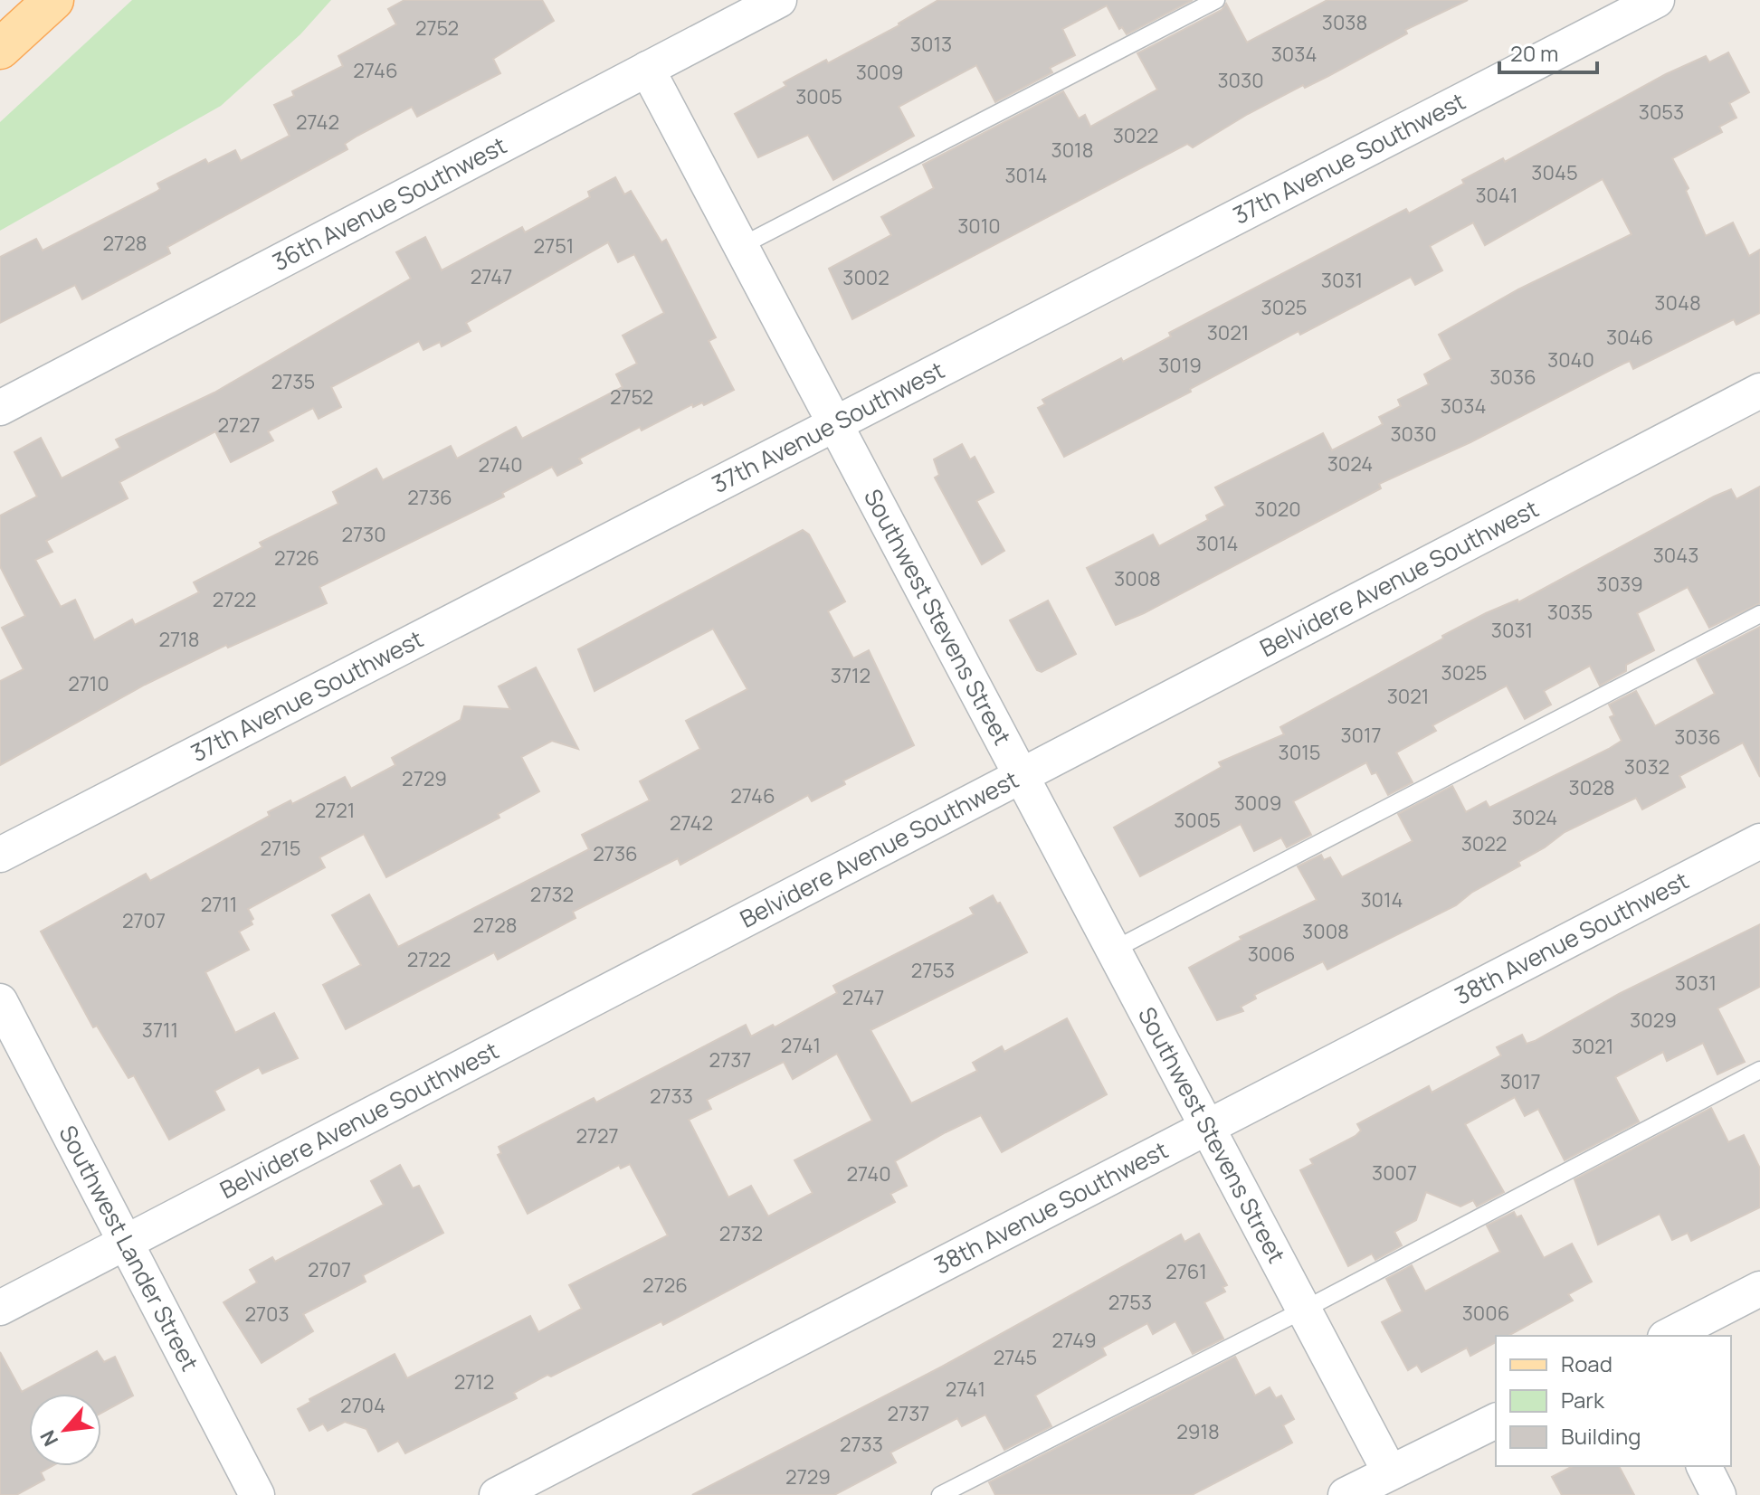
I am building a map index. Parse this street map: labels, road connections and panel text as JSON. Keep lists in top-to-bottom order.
{
  "streets": {
    "street": [
      "37th Avenue Southwest",
      "36th Avenue Southwest",
      "Belvidere Avenue Southwest",
      "Southwest Stevens Street",
      "38th Avenue Southwest",
      "Southwest Lander Street"
    ]
  },
  "crossings": [
    ["37th Avenue Southwest", "Southwest Stevens Street"],
    ["36th Avenue Southwest", "Southwest Stevens Street"],
    ["Belvidere Avenue Southwest", "Southwest Stevens Street"],
    ["Belvidere Avenue Southwest", "Southwest Lander Street"],
    ["Southwest Stevens Street", "38th Avenue Southwest"]
  ],
  "house_numbers": [
    "3038",
    "2752",
    "3013",
    "3034",
    "2746",
    "3009",
    "3030",
    "3005",
    "3053",
    "2742",
    "3022",
    "3018",
    "3045",
    "3014",
    "3041",
    "3010",
    "2728",
    "2751",
    "2747",
    "3002",
    "3031",
    "3048",
    "3025",
    "3021",
    "3046",
    "3040",
    "3019",
    "3036",
    "2735",
    "2752",
    "3034",
    "2727",
    "3030",
    "3024",
    "2740",
    "2736",
    "3020",
    "2730",
    "3014",
    "3043",
    "2726",
    "3008",
    "3039",
    "2722",
    "3035",
    "3031",
    "2718",
    "3025",
    "3712",
    "2710",
    "3021",
    "3017",
    "3036",
    "3015",
    "3032",
    "2729",
    "3028",
    "2746",
    "3009",
    "2721",
    "3024",
    "3005",
    "2742",
    "3022",
    "2715",
    "2736",
    "2732",
    "3014",
    "2711",
    "2707",
    "2728",
    "3008",
    "3006",
    "2722",
    "2753",
    "3031",
    "2747",
    "3029",
    "3711",
    "2741",
    "3021",
    "2737",
    "3017",
    "2733",
    "2727",
    "3007",
    "2740",
    "2732",
    "2707",
    "2761",
    "2726",
    "2753",
    "3006",
    "2703",
    "2749",
    "2745",
    "2712",
    "2741",
    "2704",
    "2737",
    "2918",
    "2733",
    "2729"
  ],
  "legend": ["Road", "Park", "Building"],
  "scale_bar": "20 m",
  "north": "bottom left"
}
